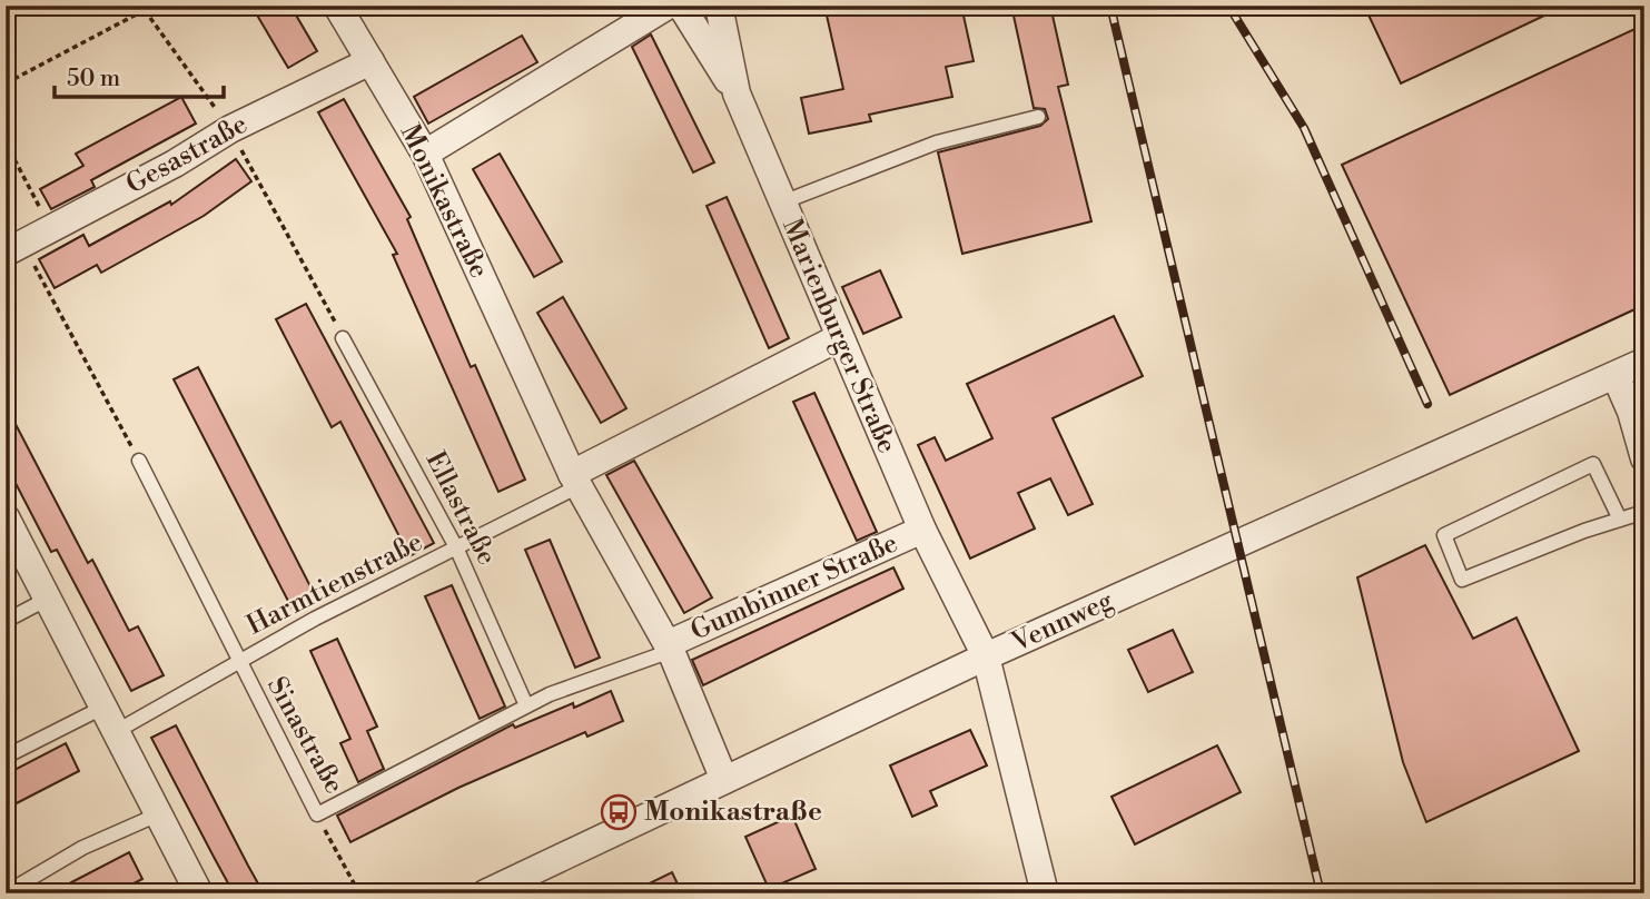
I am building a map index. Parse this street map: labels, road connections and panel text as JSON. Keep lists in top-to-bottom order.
{
  "streets": {
    "street": [
      "Gesastraße",
      "Monikastraße",
      "Marienburger Straße",
      "Gumbinner Straße",
      "Vennweg"
    ],
    "lane": ["Ellastraße", "Harmtienstraße", "Sinastraße"]
  },
  "crossings": [
    ["Gesastraße", "Monikastraße"],
    ["Monikastraße", "Harmtienstraße"],
    ["Monikastraße", "Gumbinner Straße"],
    ["Monikastraße", "Vennweg"],
    ["Monikastraße", "Sinastraße"],
    ["Marienburger Straße", "Gumbinner Straße"],
    ["Marienburger Straße", "Vennweg"],
    ["Ellastraße", "Harmtienstraße"],
    ["Ellastraße", "Sinastraße"],
    ["Harmtienstraße", "Sinastraße"],
    ["Gumbinner Straße", "Sinastraße"]
  ],
  "places": {
    "bus stop": ["Monikastraße"]
  },
  "scale_bar": "50 m"
}
